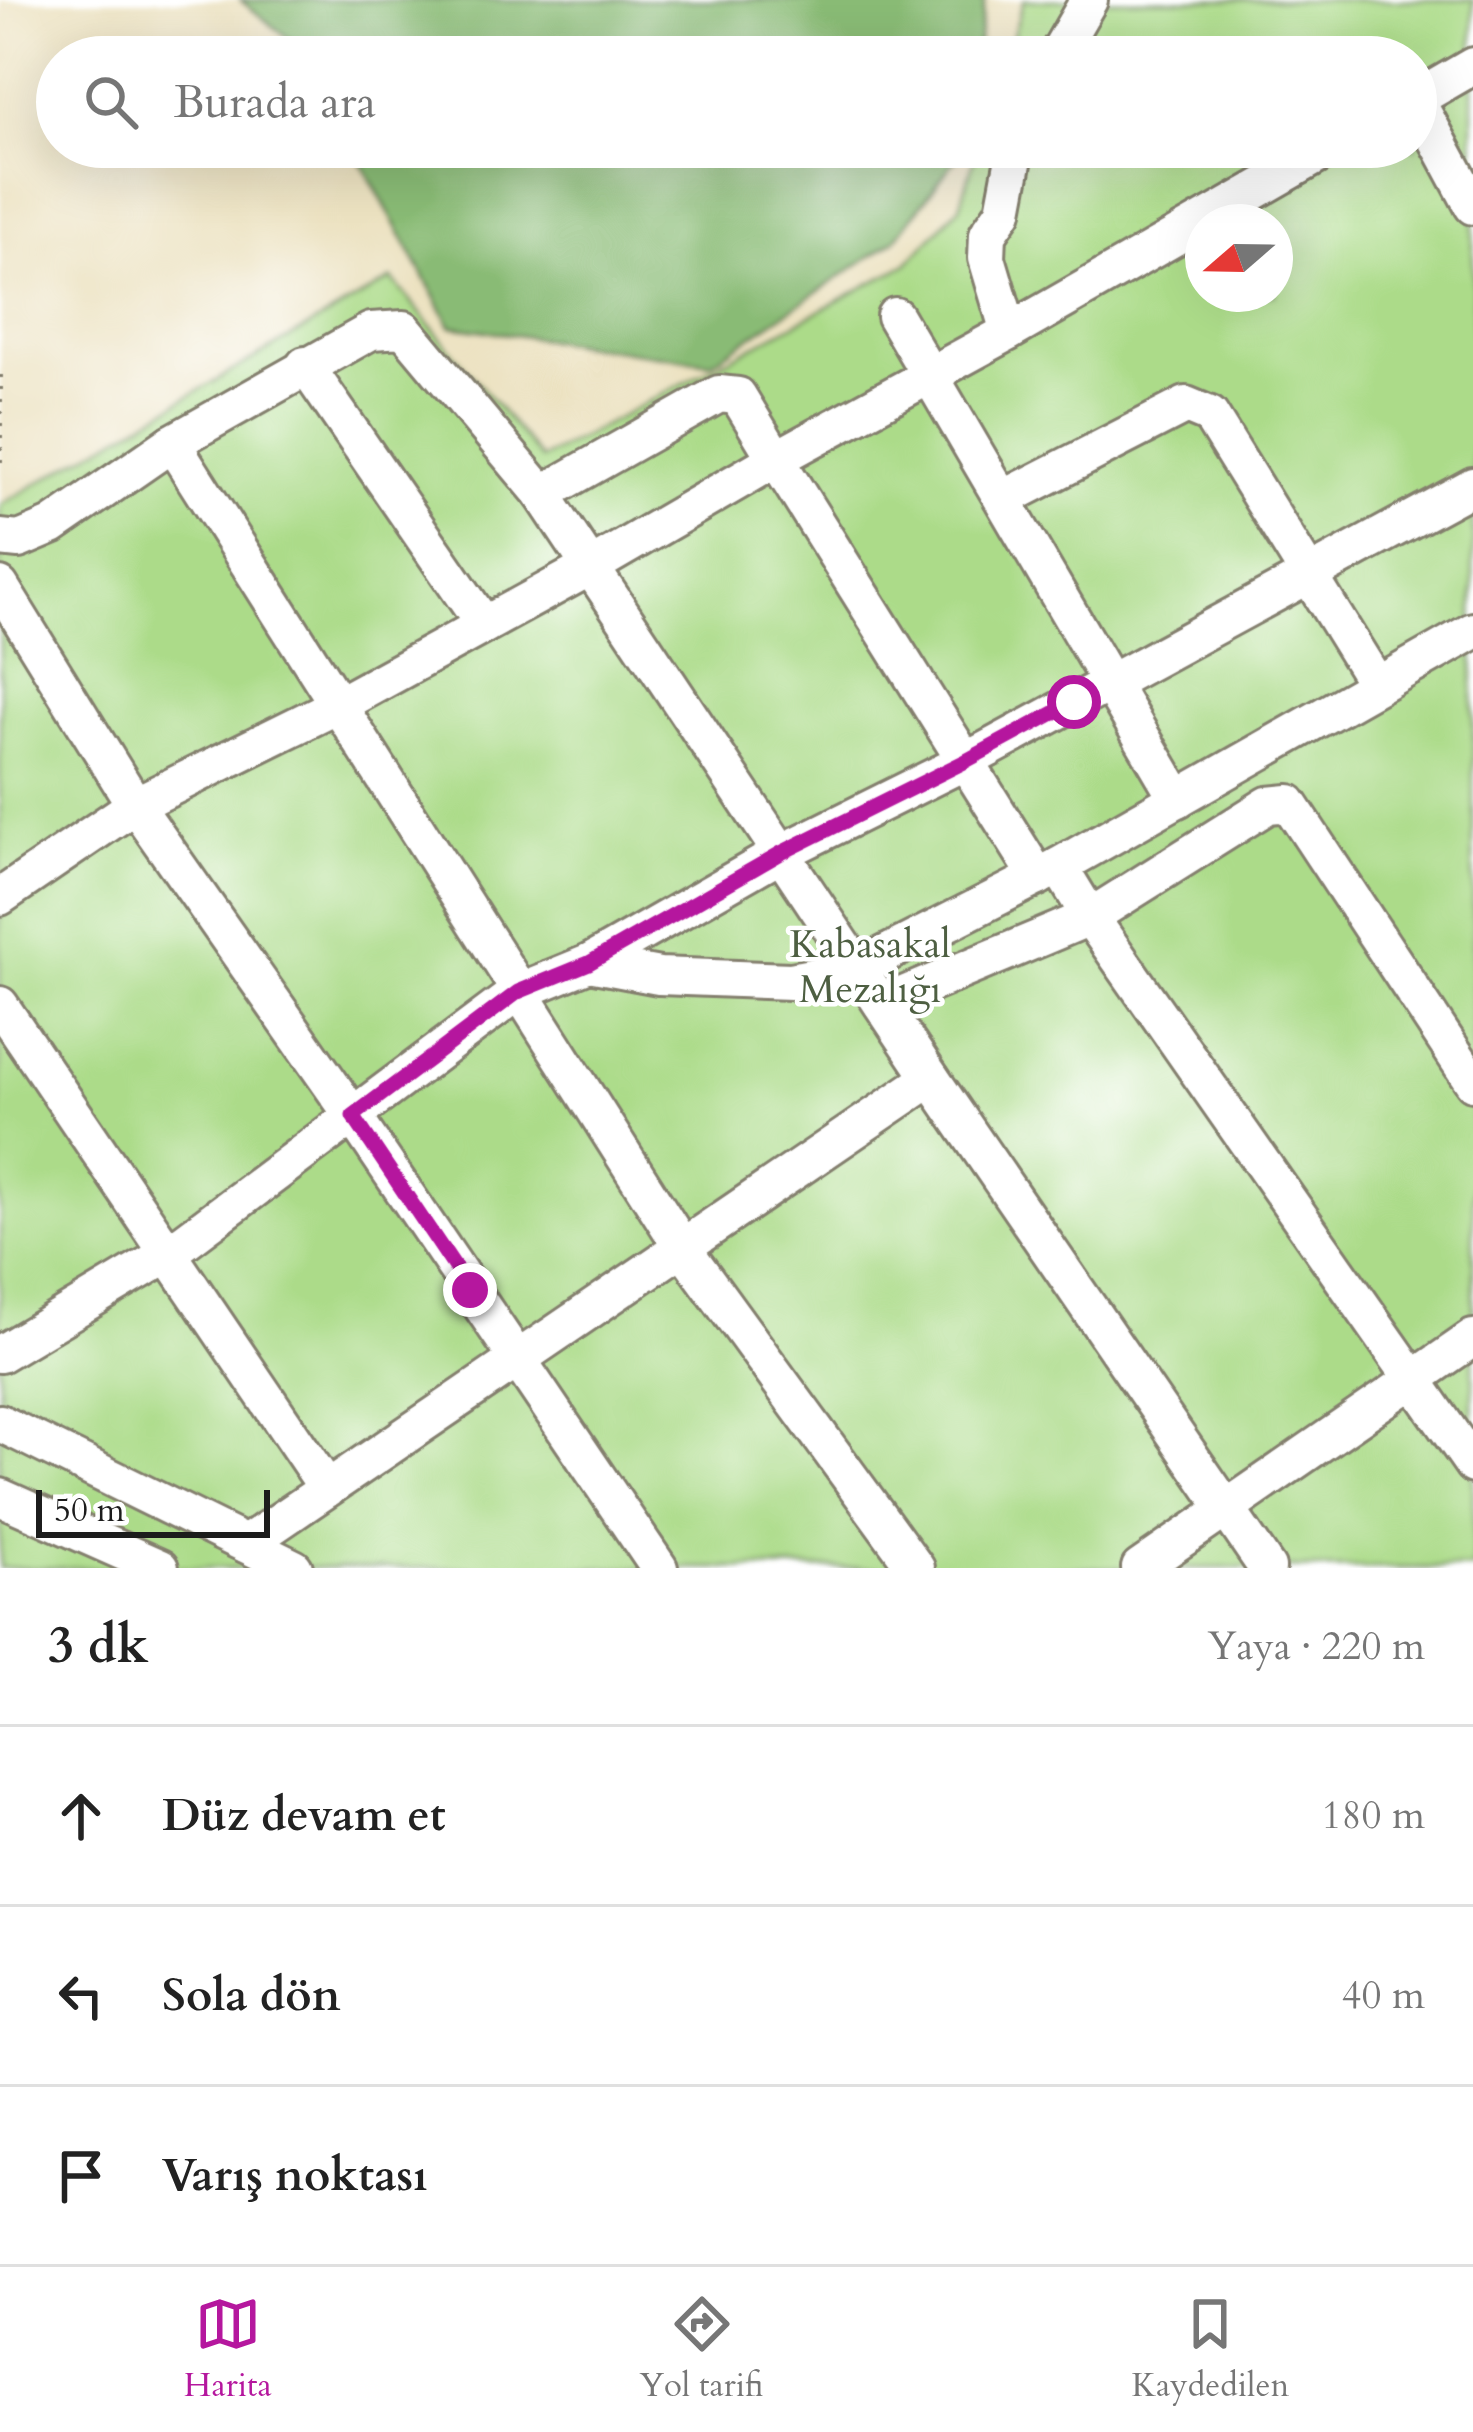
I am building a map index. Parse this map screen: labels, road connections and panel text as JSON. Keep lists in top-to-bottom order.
{
  "parks": ["Kabasakal Mezalığı"],
  "scale_bar": "50 m",
  "north": "left",
  "page": {
    "search": "Burada ara",
    "scale": "50 m",
    "heading": ["3 dk", "Yaya · 220 m"],
    "list": [
      ["Düz devam et", "180 m"],
      ["Sola dön", "40 m"],
      "Varış noktası"
    ],
    "nav": ["Harita", "Yol tarifi", "Kaydedilen"]
  }
}
